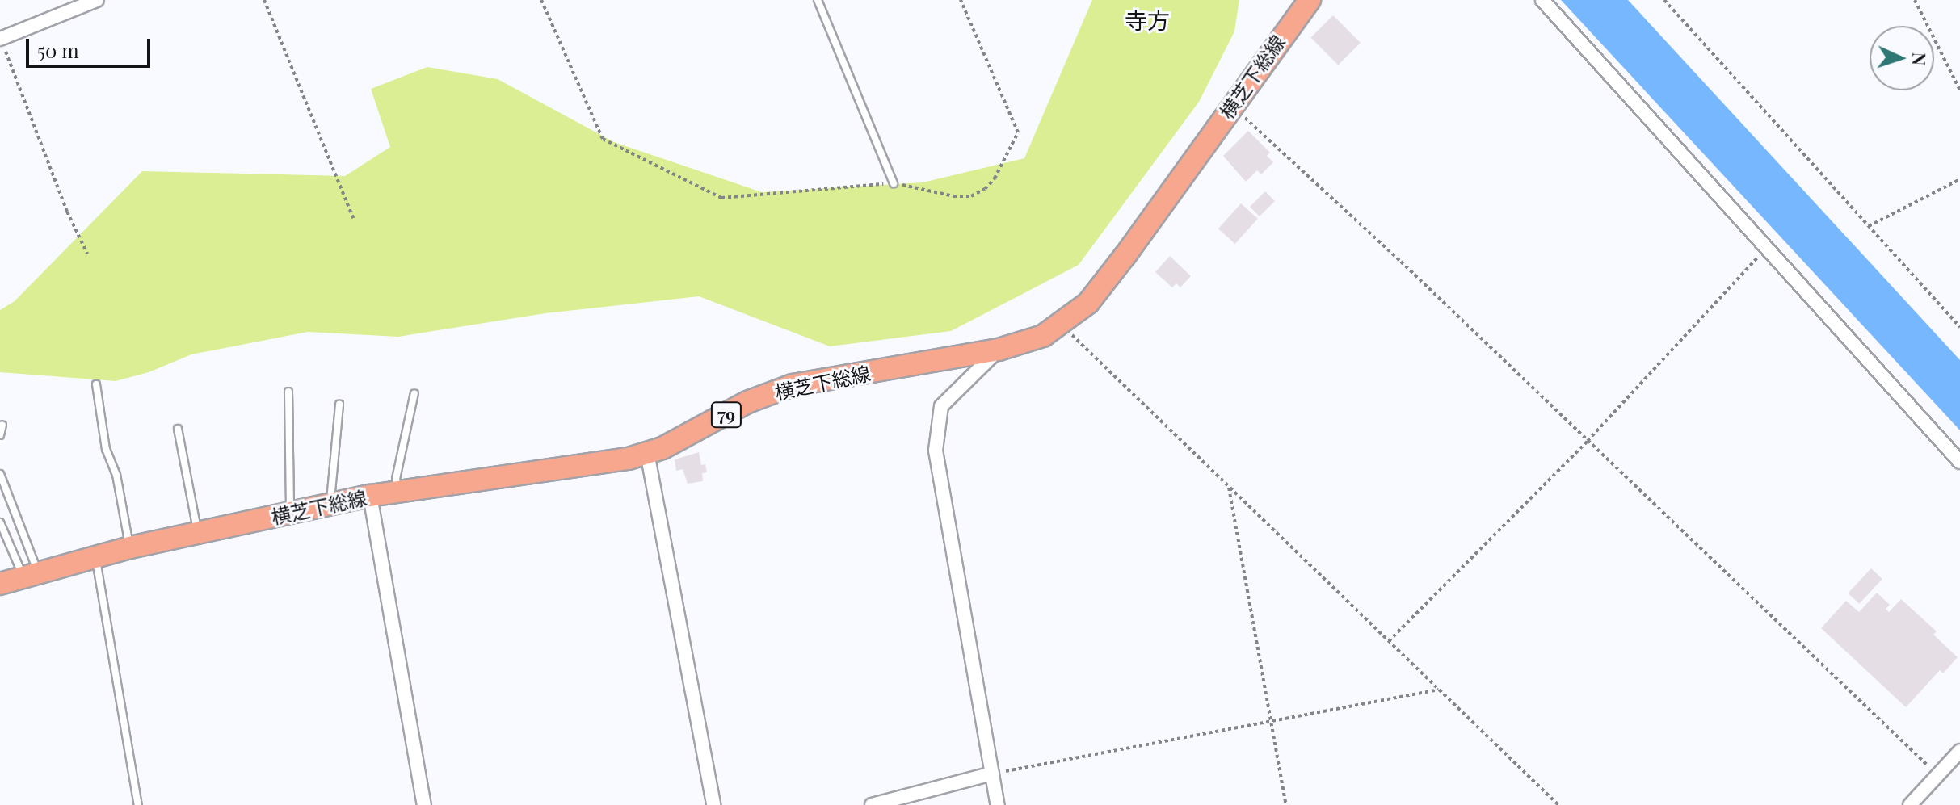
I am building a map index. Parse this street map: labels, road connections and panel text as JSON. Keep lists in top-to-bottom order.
{
  "streets": {
    "main road": ["横芝下総線", "79"]
  },
  "districts": ["寺方"],
  "scale_bar": "50 m",
  "north": "right"
}
